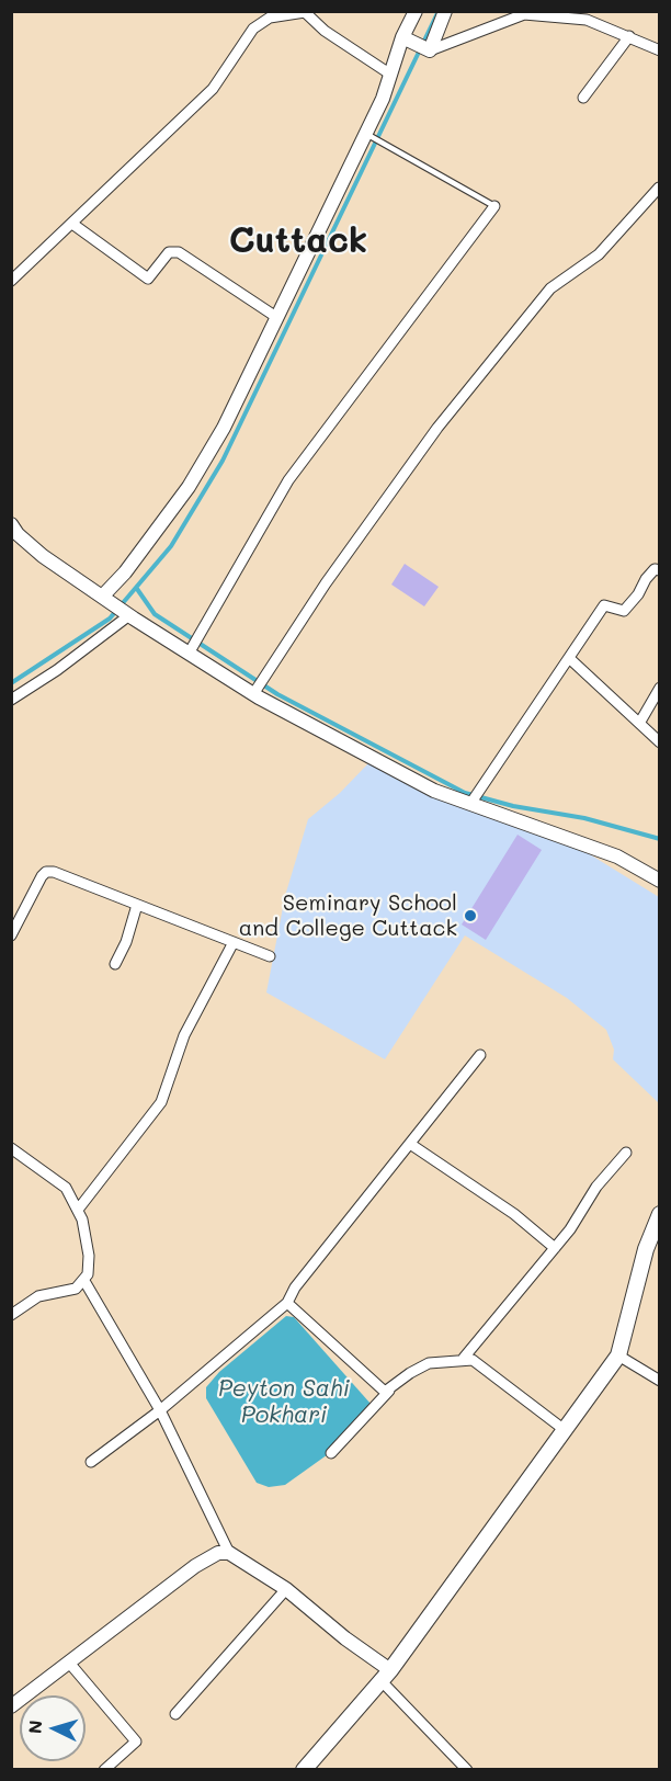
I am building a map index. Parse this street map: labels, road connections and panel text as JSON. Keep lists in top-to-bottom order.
{
  "districts": ["Cuttack"],
  "water": ["Peyton Sahi Pokhari"],
  "places": ["Seminary School and College Cuttack"],
  "north": "left"
}
